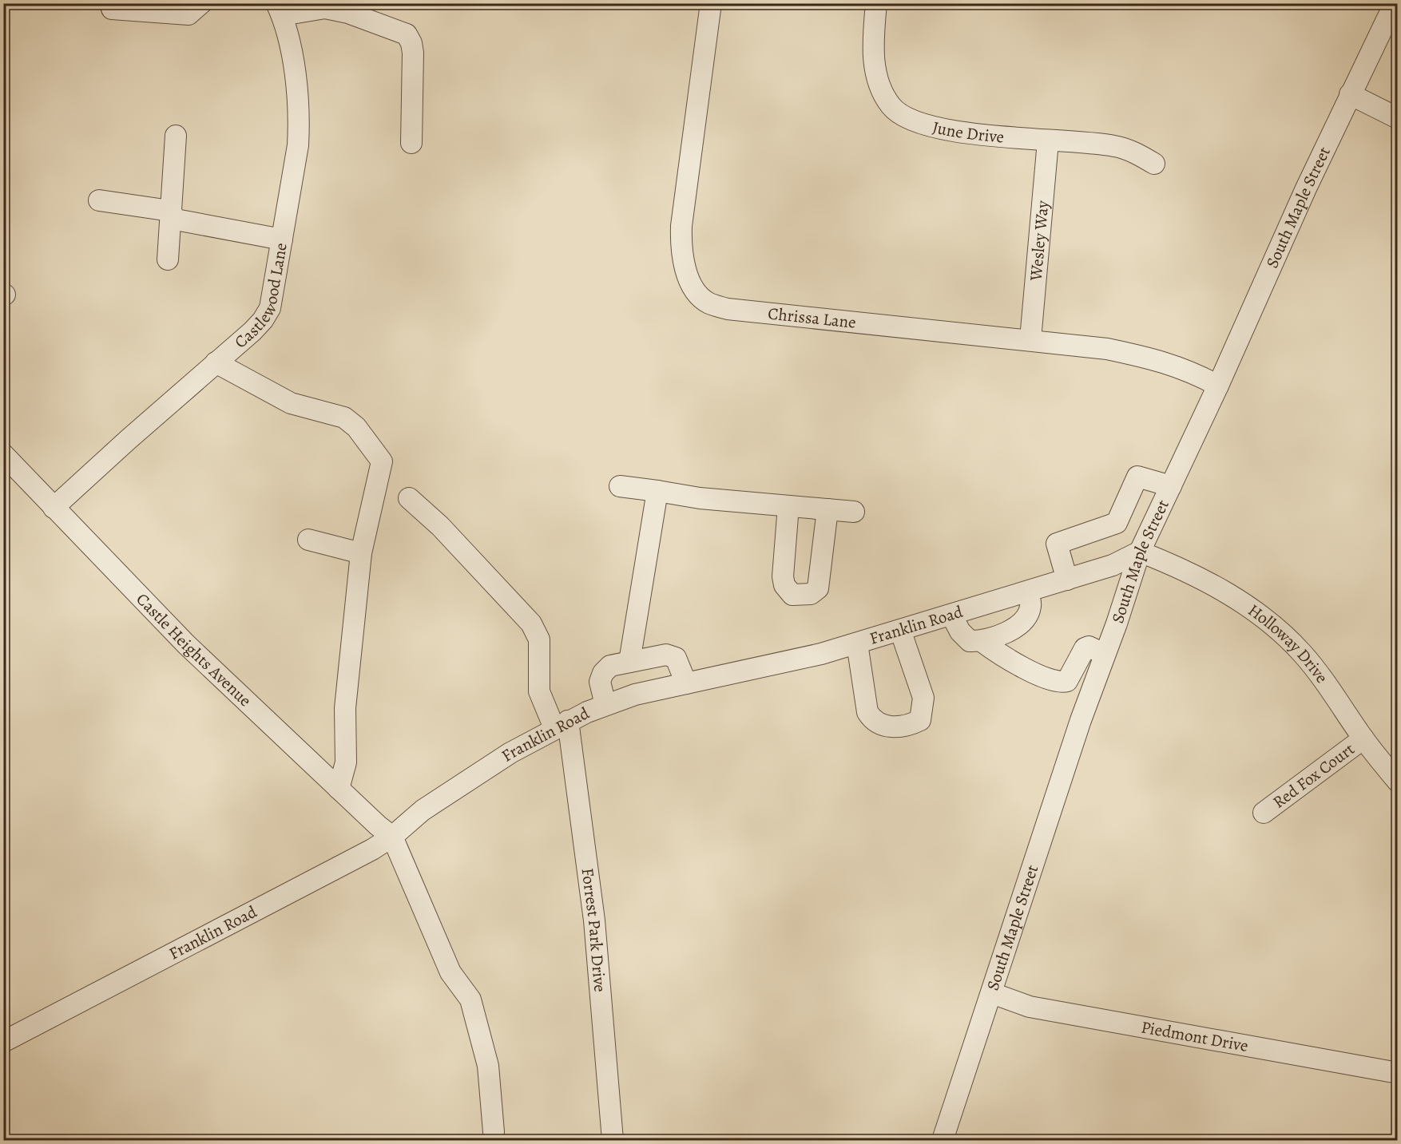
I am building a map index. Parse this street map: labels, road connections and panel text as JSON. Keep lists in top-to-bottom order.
{
  "streets": {
    "street": [
      "June Drive",
      "South Maple Street",
      "Wesley Way",
      "Castlewood Lane",
      "Chrissa Lane",
      "Franklin Road",
      "Holloway Drive",
      "Castle Heights Avenue",
      "Red Fox Court",
      "Forrest Park Drive",
      "Piedmont Drive"
    ]
  },
  "crossings": [
    ["June Drive", "Wesley Way"],
    ["South Maple Street", "Chrissa Lane"],
    ["South Maple Street", "Franklin Road"],
    ["South Maple Street", "Holloway Drive"],
    ["South Maple Street", "Piedmont Drive"],
    ["Wesley Way", "Chrissa Lane"],
    ["Castlewood Lane", "Castle Heights Avenue"],
    ["Franklin Road", "Holloway Drive"],
    ["Franklin Road", "Castle Heights Avenue"],
    ["Franklin Road", "Forrest Park Drive"],
    ["Holloway Drive", "Red Fox Court"]
  ]
}
